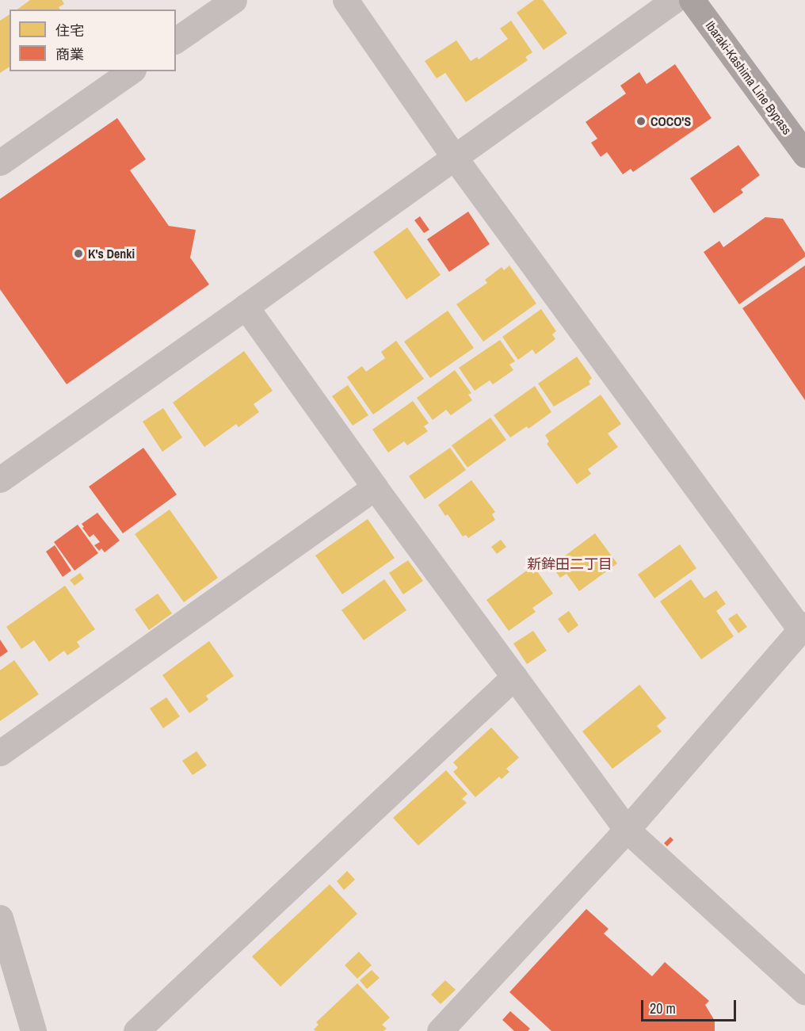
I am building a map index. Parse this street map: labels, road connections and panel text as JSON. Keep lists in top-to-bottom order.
{
  "streets": {
    "main road": ["Ibaraki-Kashima Line Bypass"]
  },
  "districts": ["新鉾田二丁目"],
  "places": ["COCO'S", "K's Denki"],
  "legend": ["住宅", "商業"],
  "scale_bar": "20 m"
}
